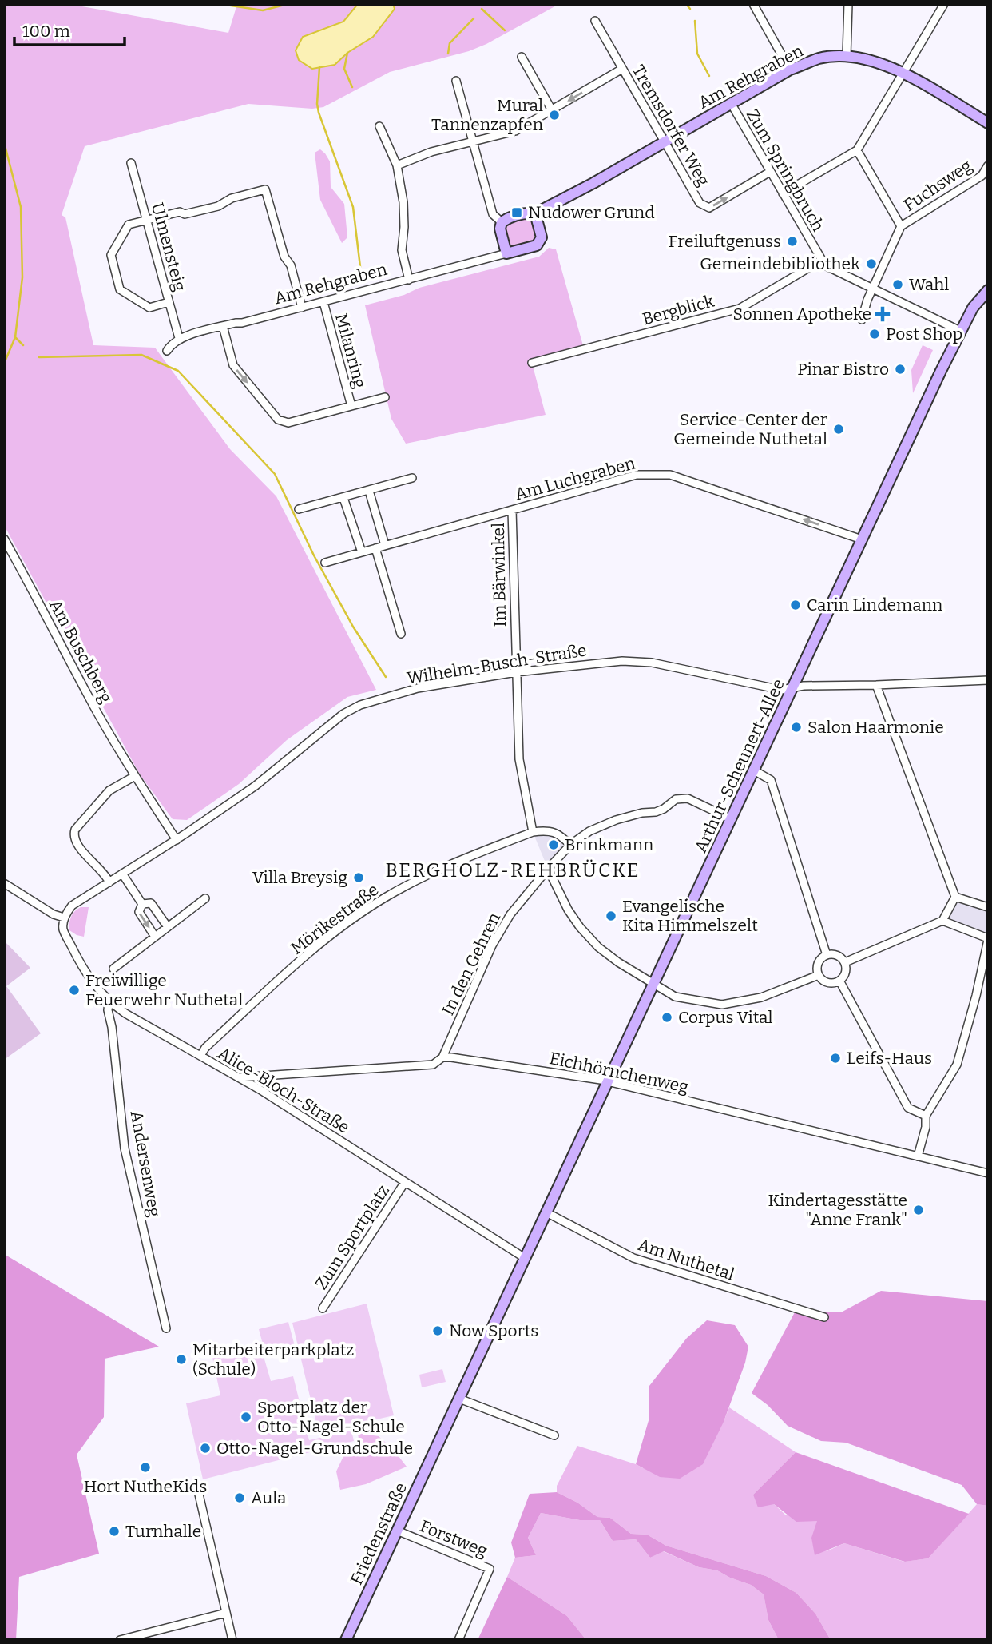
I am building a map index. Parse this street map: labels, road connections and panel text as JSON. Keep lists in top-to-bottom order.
{
  "streets": {
    "main road": ["Am Rehgraben", "Arthur-Scheunert-Allee", "Friedenstraße"],
    "street": [
      "Tremsdorfer Weg",
      "Zum Springbruch",
      "Fuchsweg",
      "Ulmensteig",
      "Bergblick",
      "Milanring",
      "Am Luchgraben",
      "Im Bärwinkel",
      "Am Buschberg",
      "Wilhelm-Busch-Straße",
      "Mörikestraße",
      "In den Gehren",
      "Eichhörnchenweg",
      "Alice-Bloch-Straße",
      "Andersenweg",
      "Zum Sportplatz",
      "Am Nuthetal",
      "Forstweg"
    ]
  },
  "crossings": [
    ["Am Rehgraben", "Tremsdorfer Weg"],
    ["Am Rehgraben", "Zum Springbruch"],
    ["Am Rehgraben", "Ulmensteig"],
    ["Am Rehgraben", "Milanring"],
    ["Tremsdorfer Weg", "Zum Springbruch"],
    ["Zum Springbruch", "Fuchsweg"],
    ["Zum Springbruch", "Bergblick"],
    ["Zum Springbruch", "Arthur-Scheunert-Allee"],
    ["Am Luchgraben", "Im Bärwinkel"],
    ["Am Luchgraben", "Arthur-Scheunert-Allee"],
    ["Im Bärwinkel", "Wilhelm-Busch-Straße"],
    ["Im Bärwinkel", "Mörikestraße"],
    ["Am Buschberg", "Wilhelm-Busch-Straße"],
    ["Wilhelm-Busch-Straße", "Arthur-Scheunert-Allee"],
    ["Wilhelm-Busch-Straße", "Alice-Bloch-Straße"],
    ["Arthur-Scheunert-Allee", "In den Gehren"],
    ["Arthur-Scheunert-Allee", "Eichhörnchenweg"],
    ["Arthur-Scheunert-Allee", "Alice-Bloch-Straße"],
    ["Arthur-Scheunert-Allee", "Am Nuthetal"],
    ["Arthur-Scheunert-Allee", "Friedenstraße"],
    ["Mörikestraße", "In den Gehren"],
    ["Mörikestraße", "Alice-Bloch-Straße"],
    ["In den Gehren", "Eichhörnchenweg"],
    ["Eichhörnchenweg", "Alice-Bloch-Straße"],
    ["Alice-Bloch-Straße", "Andersenweg"],
    ["Alice-Bloch-Straße", "Zum Sportplatz"],
    ["Alice-Bloch-Straße", "Friedenstraße"],
    ["Friedenstraße", "Forstweg"]
  ],
  "one_way": ["Milanring", "Am Luchgraben"],
  "districts": ["BERGHOLZ-REHBRÜCKE"],
  "places": {
    "other": [
      "Mural Tannenzapfen",
      "Freiluftgenuss",
      "Gemeindebibliothek",
      "Wahl",
      "Post Shop",
      "Pinar Bistro",
      "Service-Center der Gemeinde Nuthetal",
      "Carin Lindemann",
      "Salon Haarmonie",
      "Brinkmann",
      "Villa Breysig",
      "Evangelische Kita Himmelszelt",
      "Freiwillige Feuerwehr Nuthetal",
      "Corpus Vital",
      "Leifs-Haus",
      "Kindertagesstätte \"Anne Frank\"",
      "Now Sports",
      "Mitarbeiterparkplatz (Schule)",
      "Sportplatz der Otto-Nagel-Schule",
      "Otto-Nagel-Grundschule",
      "Hort NutheKids",
      "Aula",
      "Turnhalle"
    ],
    "transit": ["Nudower Grund"],
    "health": ["Sonnen Apotheke"]
  },
  "scale_bar": "100 m"
}
